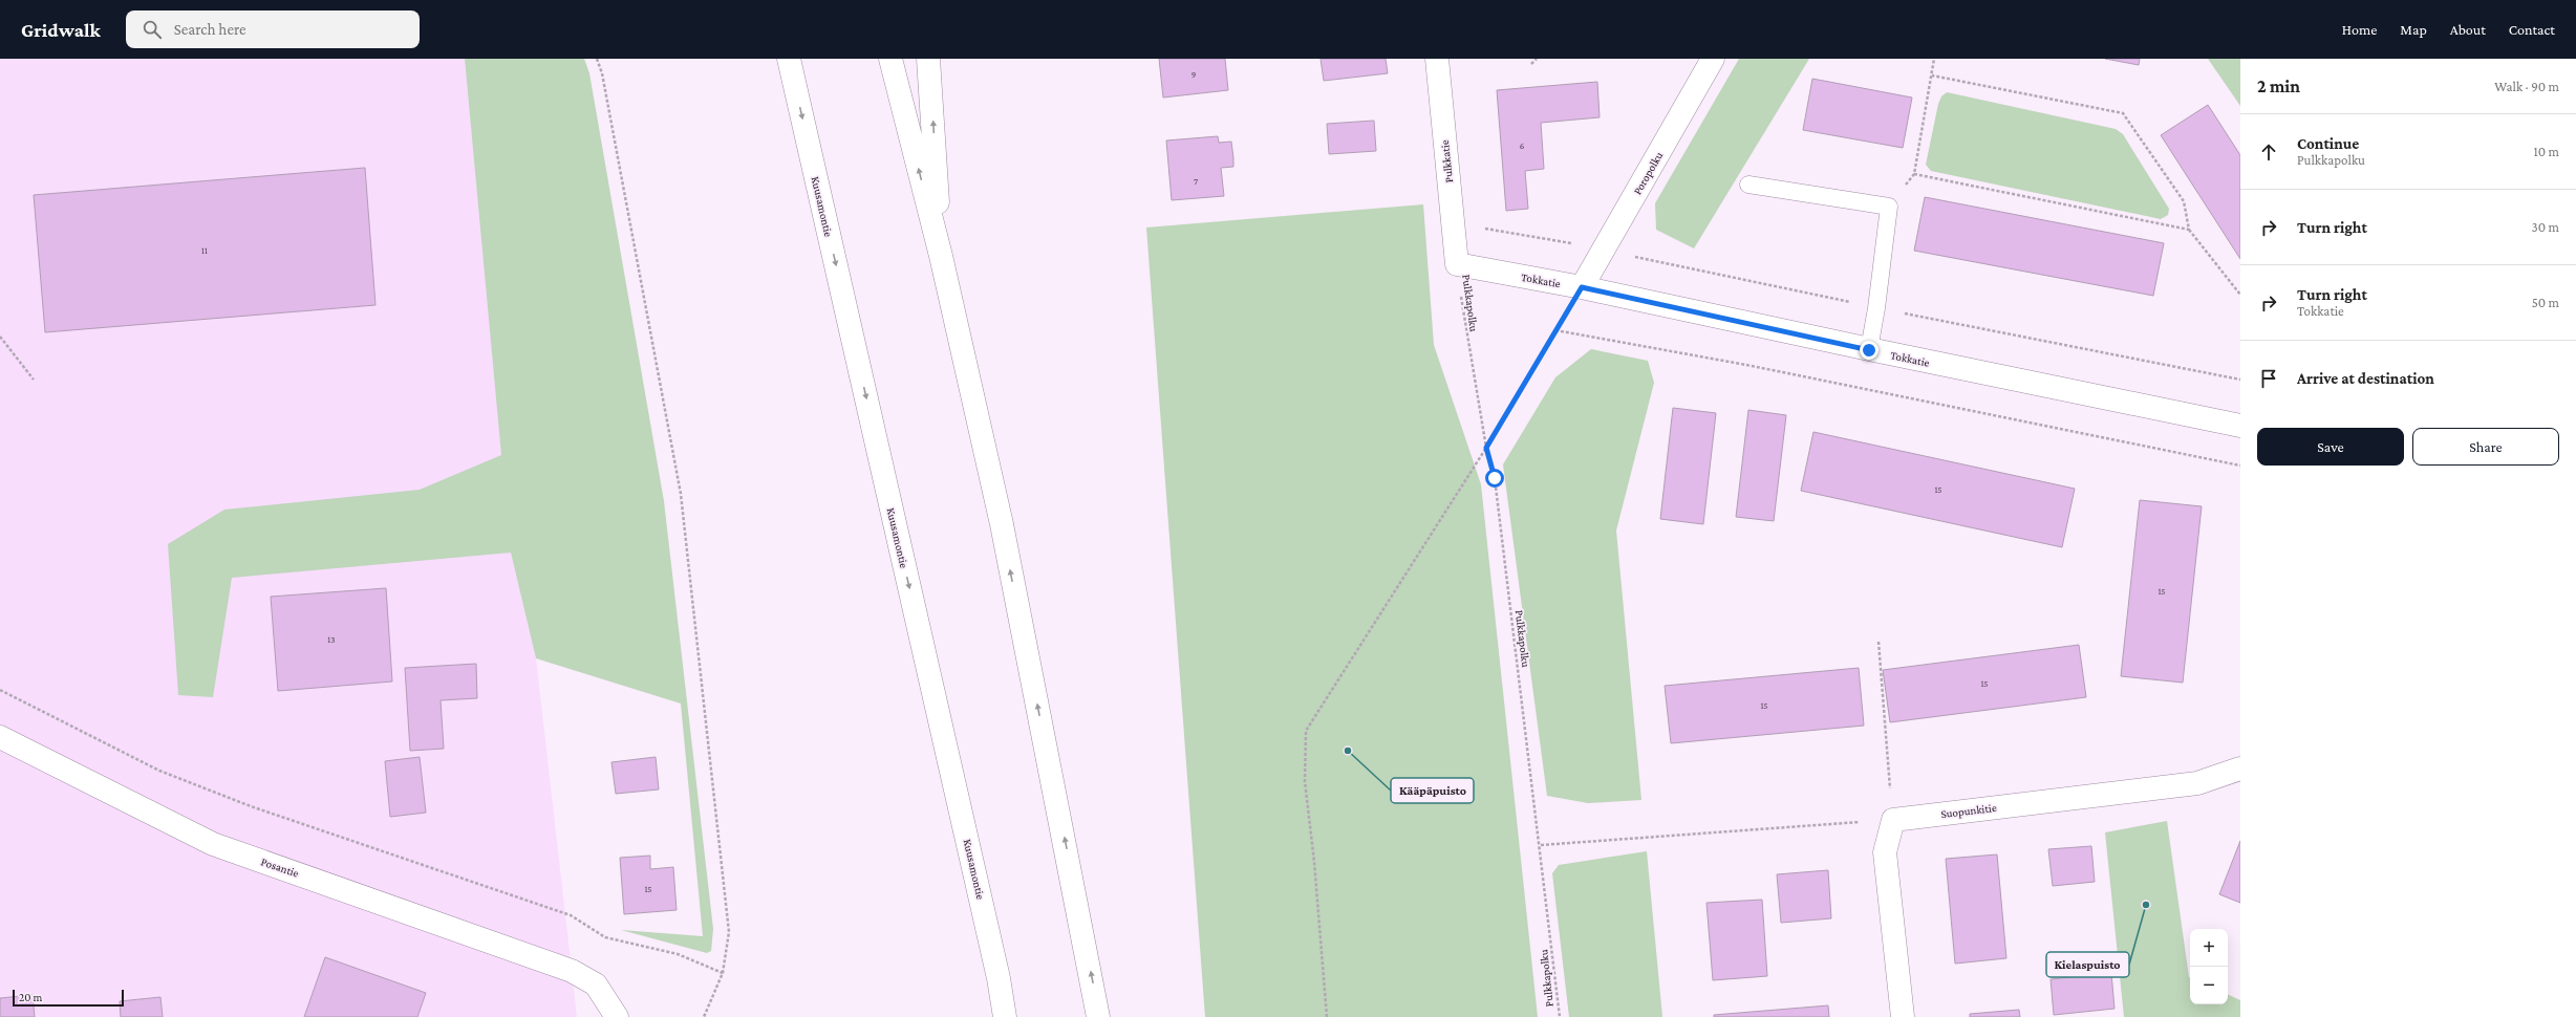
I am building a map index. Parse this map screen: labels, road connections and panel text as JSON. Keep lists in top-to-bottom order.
{
  "streets": {
    "main road": [
      "Pulkkatie",
      "Poropolku",
      "Kuusamontie",
      "Tokkatie",
      "Suopunkitie",
      "Posantie"
    ],
    "path": ["Pulkkapolku"]
  },
  "crossings": [
    ["Pulkkatie", "Tokkatie"],
    ["Pulkkatie", "Pulkkapolku"],
    ["Poropolku", "Tokkatie"],
    ["Tokkatie", "Pulkkapolku"]
  ],
  "places": ["Kääpäpuisto", "Kielaspuisto"],
  "house_numbers": [
    "9",
    "6",
    "7",
    "11",
    "15",
    "15",
    "13",
    "15",
    "15",
    "15"
  ],
  "scale_bar": "20 m",
  "page": {
    "header": "Gridwalk",
    "search": "Search here",
    "nav": [
      "Home",
      "Map",
      "About",
      "Contact"
    ],
    "heading": ["2 min", "Walk · 90 m"],
    "list": [
      ["Continue", "Pulkkapolku", "10 m"],
      ["Turn right", "30 m"],
      ["Turn right", "Tokkatie", "50 m"],
      "Arrive at destination"
    ],
    "buttons": ["Save", "Share"],
    "map_buttons": ["+", "−"],
    "scale": "20 m"
  }
}
